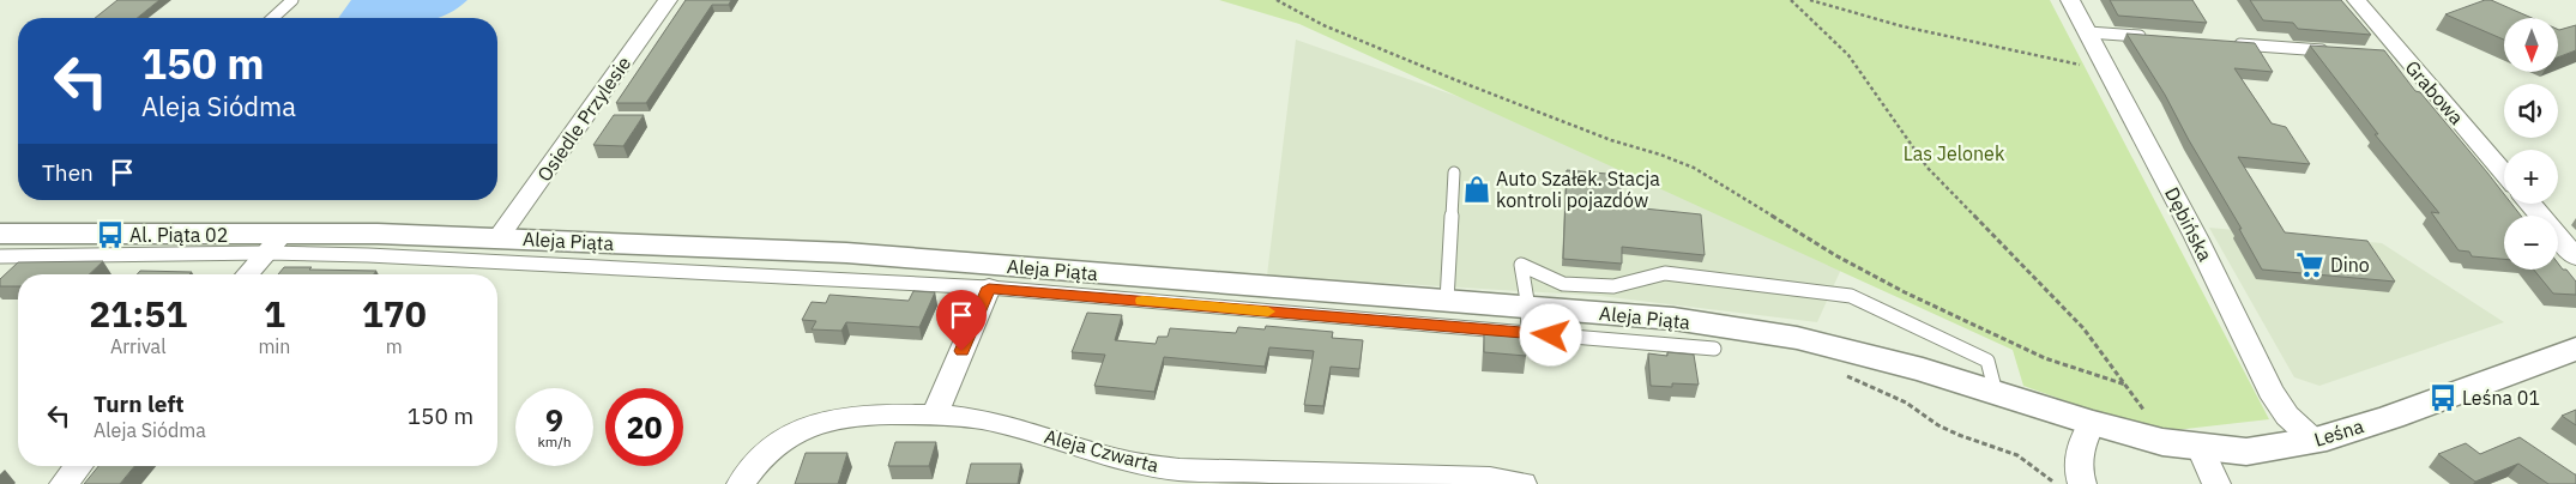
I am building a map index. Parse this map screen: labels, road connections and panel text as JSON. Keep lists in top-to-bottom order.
{
  "streets": {
    "street": [
      "Grabowa",
      "Osiedle Przylesie",
      "Dębińska",
      "Aleja Piąta",
      "Leśna",
      "Aleja Czwarta"
    ]
  },
  "crossings": [
    ["Osiedle Przylesie", "Aleja Piąta"],
    ["Dębińska", "Leśna"],
    ["Aleja Piąta", "Leśna"]
  ],
  "parks": ["Las Jelonek"],
  "places": {
    "shop": ["Auto Szałek. Stacja kontroli pojazdów"],
    "bus stop": ["Al. Piąta 02", "Leśna 01"],
    "supermarket": ["Dino"]
  },
  "north": "bottom",
  "page": {
    "map_buttons": ["+", "−"],
    "turn": ["150 m", "Aleja Siódma"],
    "then": "Then",
    "eta": [
      "21:51",
      "Arrival",
      "1",
      "min",
      "170",
      "m"
    ],
    "list": [
      {
        "name": "Turn left",
        "note": "Aleja Siódma",
        "value": "150 m"
      }
    ],
    "speed": "9 km/h",
    "limit": "20"
  }
}
